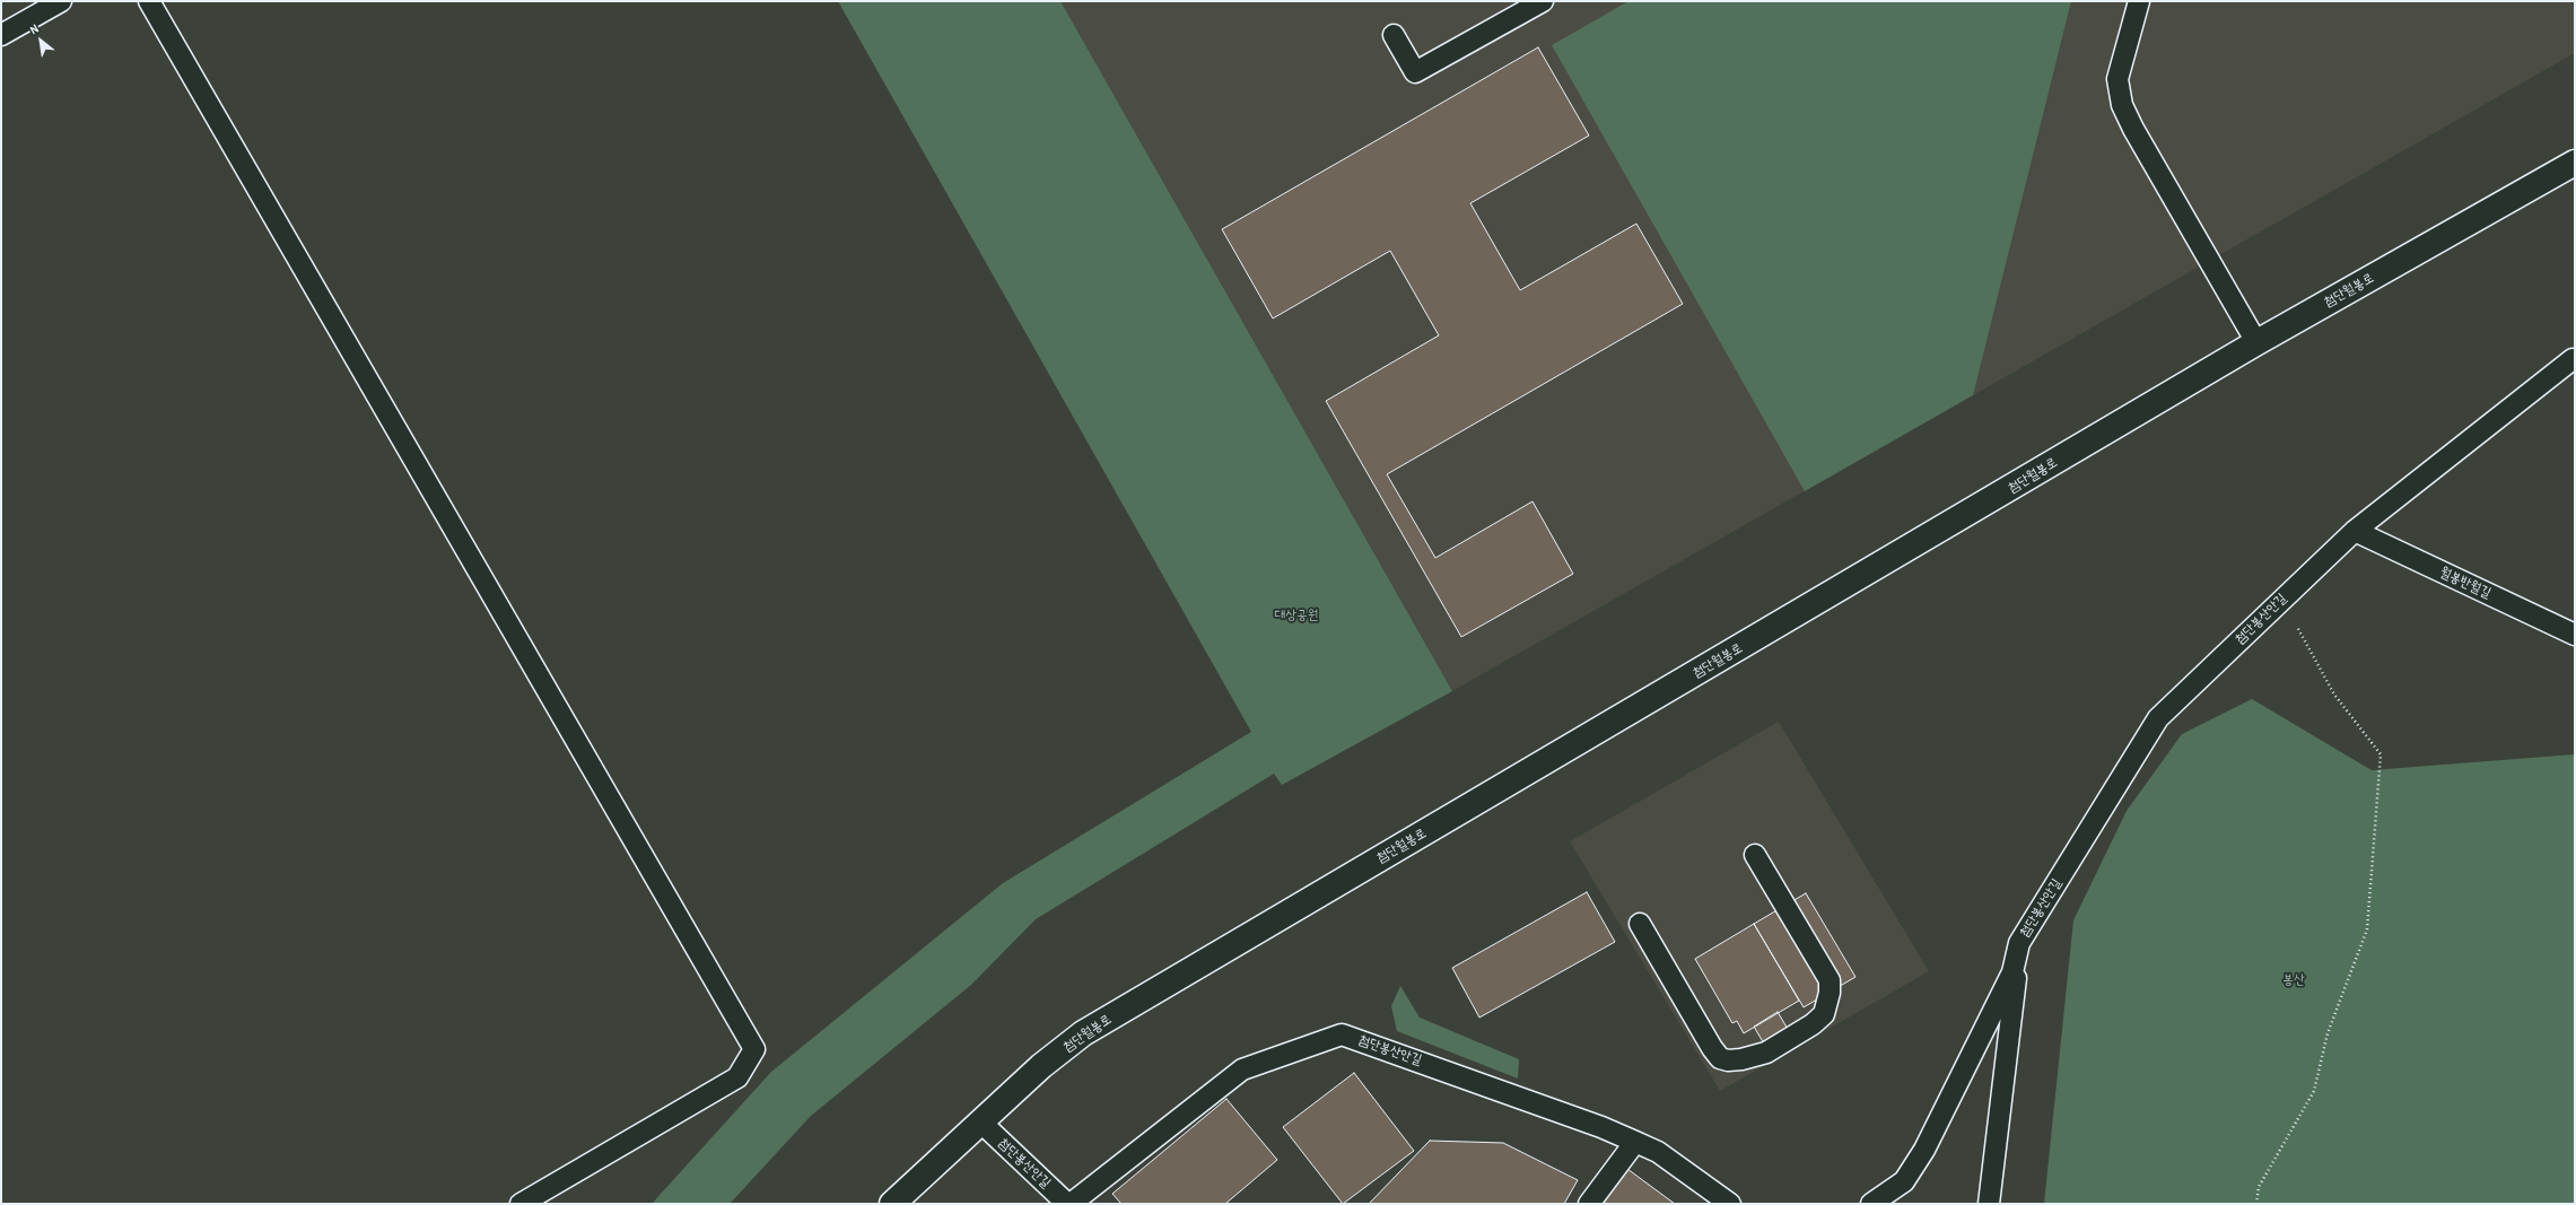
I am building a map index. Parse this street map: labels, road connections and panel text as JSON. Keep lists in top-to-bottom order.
{
  "streets": {
    "street": ["첨단월봉로"],
    "lane": ["월봉반월길", "첨단봉산안길"]
  },
  "crossings": [
    ["첨단월봉로", "첨단봉산안길"],
    ["월봉반월길", "첨단봉산안길"]
  ],
  "parks": ["대상공원", "봉산"],
  "north": "top left"
}
